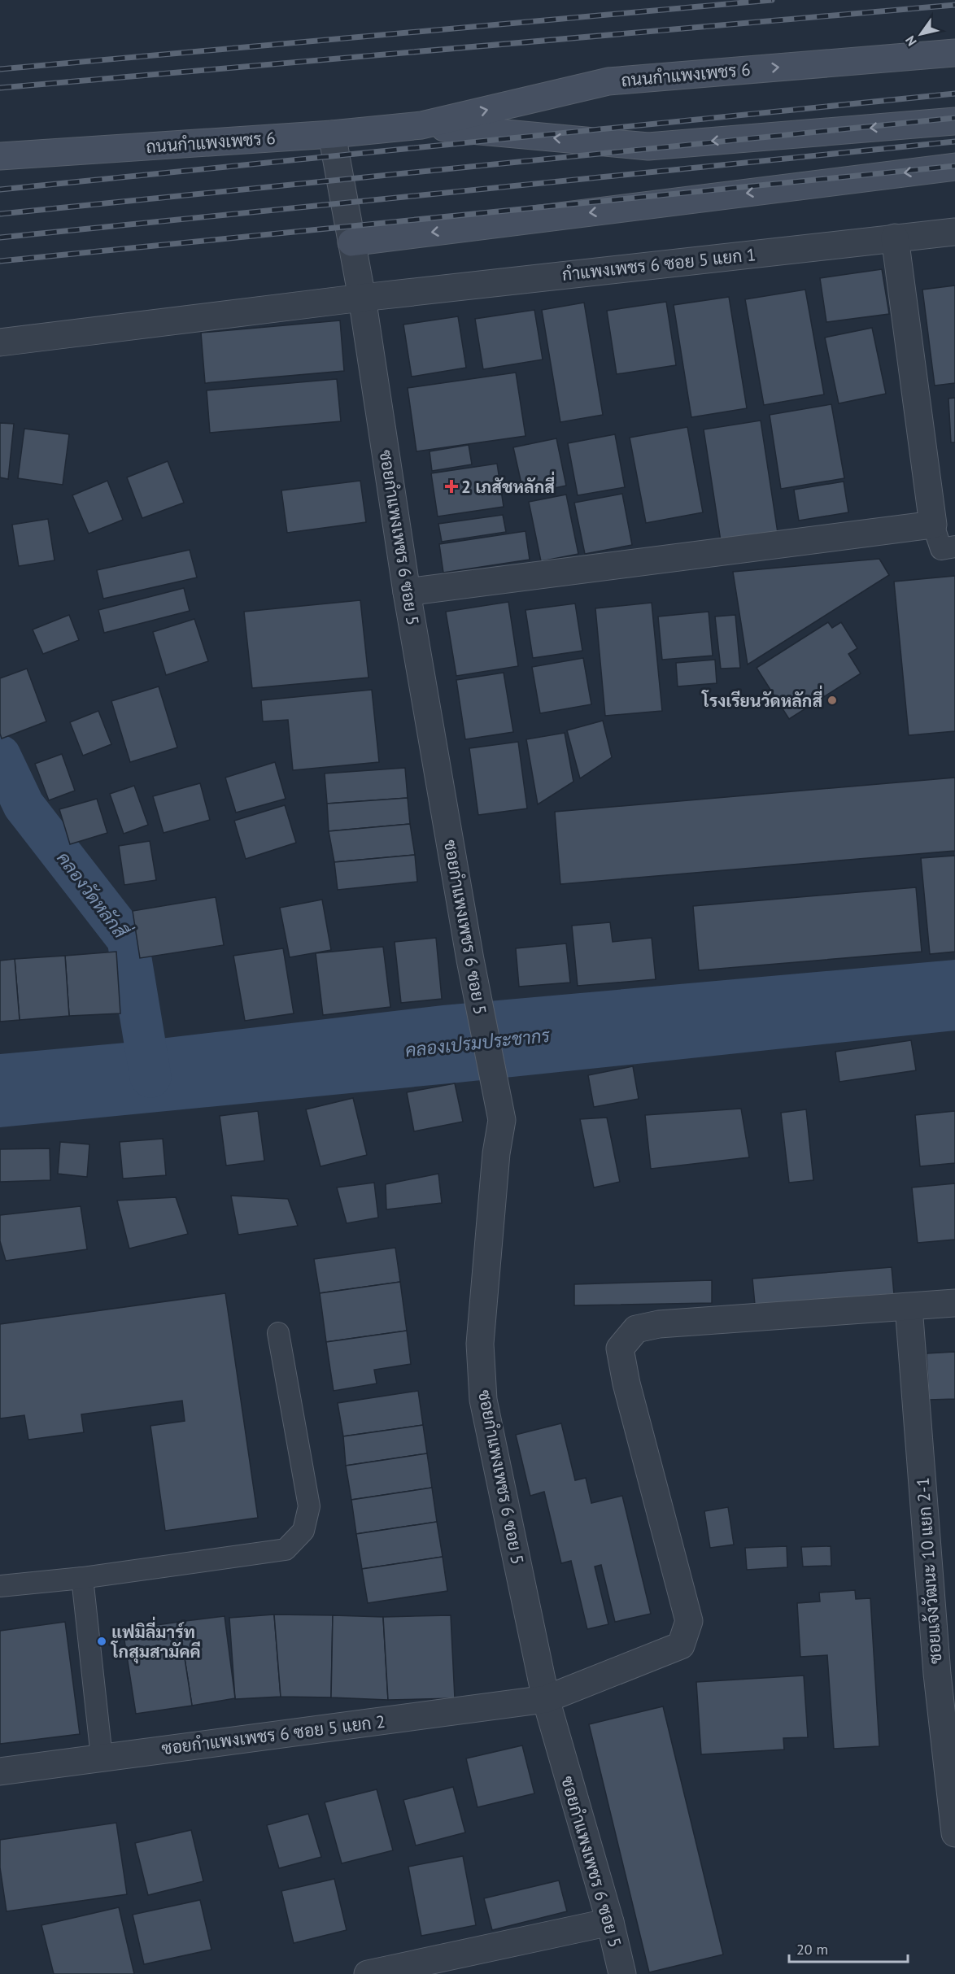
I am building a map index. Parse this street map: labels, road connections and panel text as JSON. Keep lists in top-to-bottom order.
{
  "streets": {
    "main road": ["ถนนกำแพงเพชร 6"],
    "street": [
      "กำแพงเพชร 6 ซอย 5 แยก 1",
      "ซอยกำแพงเพชร 6 ซอย 5",
      "ซอยแจ้งวัฒนะ 10 แยก 2-1",
      "ซอยกำแพงเพชร 6 ซอย 5 แยก 2"
    ]
  },
  "crossings": [
    ["ถนนกำแพงเพชร 6", "ซอยกำแพงเพชร 6 ซอย 5"],
    ["กำแพงเพชร 6 ซอย 5 แยก 1", "ซอยกำแพงเพชร 6 ซอย 5"],
    ["ซอยกำแพงเพชร 6 ซอย 5", "ซอยกำแพงเพชร 6 ซอย 5 แยก 2"],
    ["ซอยแจ้งวัฒนะ 10 แยก 2-1", "ซอยกำแพงเพชร 6 ซอย 5 แยก 2"]
  ],
  "water": ["คลองวัดหลักสี่", "คลองเปรมประชากร"],
  "places": {
    "health": ["2 เภสัชหลักสี่"],
    "other": ["โรงเรียนวัดหลักสี่", "แฟมิลี่มาร์ท โกสุมสามัคคี"]
  },
  "scale_bar": "20 m",
  "north": "bottom left"
}
